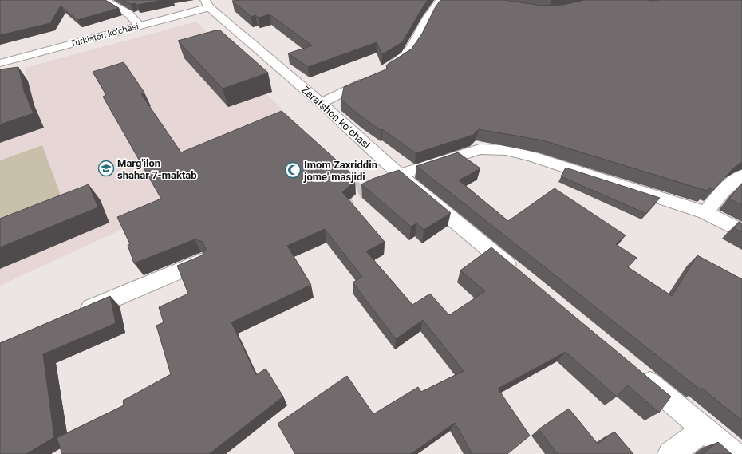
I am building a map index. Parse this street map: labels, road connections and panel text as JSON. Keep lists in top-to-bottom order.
{
  "streets": {
    "street": ["Turkiston ko’chasi", "Zarafshon koʻchasi"]
  },
  "crossings": [
    ["Turkiston ko’chasi", "Zarafshon koʻchasi"]
  ],
  "places": {
    "school or university": ["Marg'ilon shahar 7-maktab"],
    "mosque": ["Imom Zaxriddin jome' masjidi"]
  }
}
